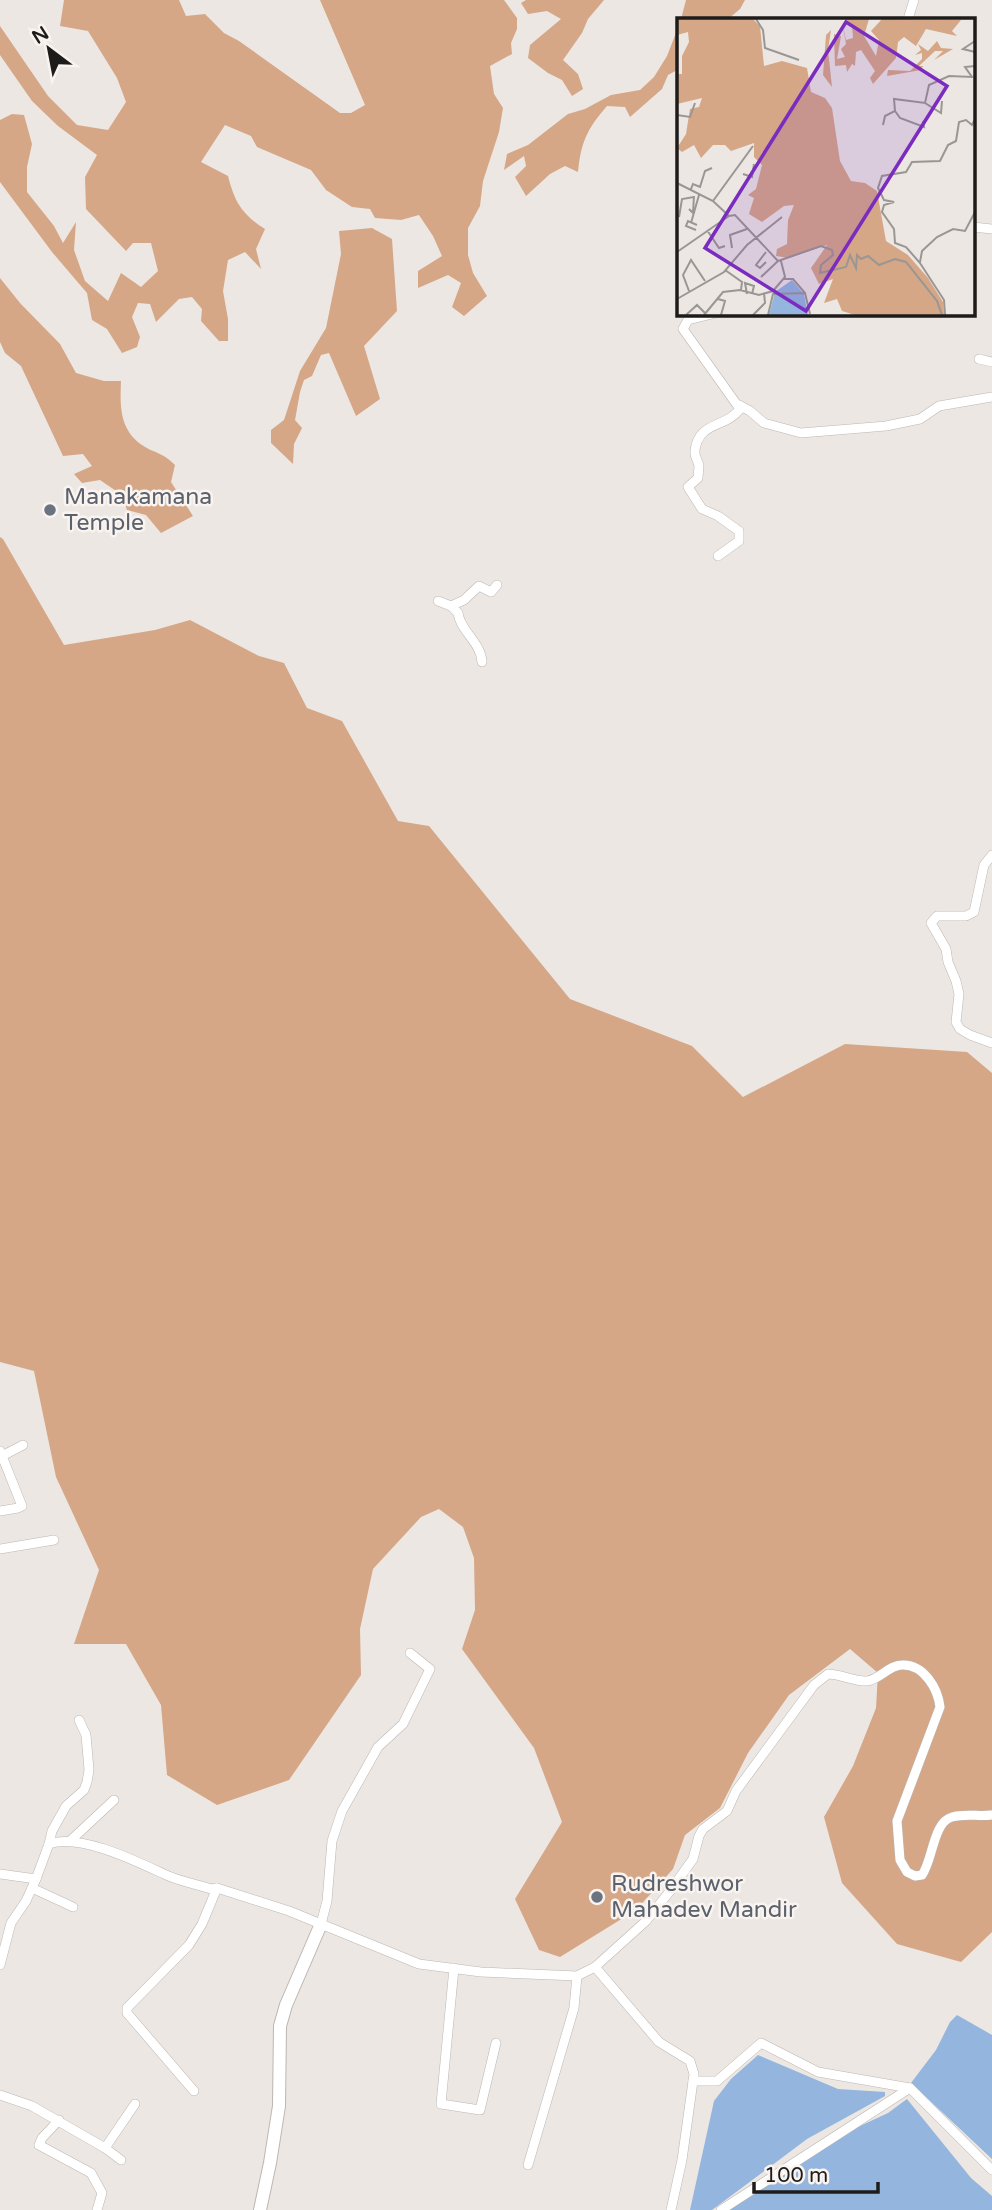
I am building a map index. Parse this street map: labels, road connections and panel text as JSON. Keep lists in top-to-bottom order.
{
  "places": ["Manakamana Temple", "Rudreshwor Mahadev Mandir"],
  "scale_bar": "100 m",
  "north": "top left"
}
